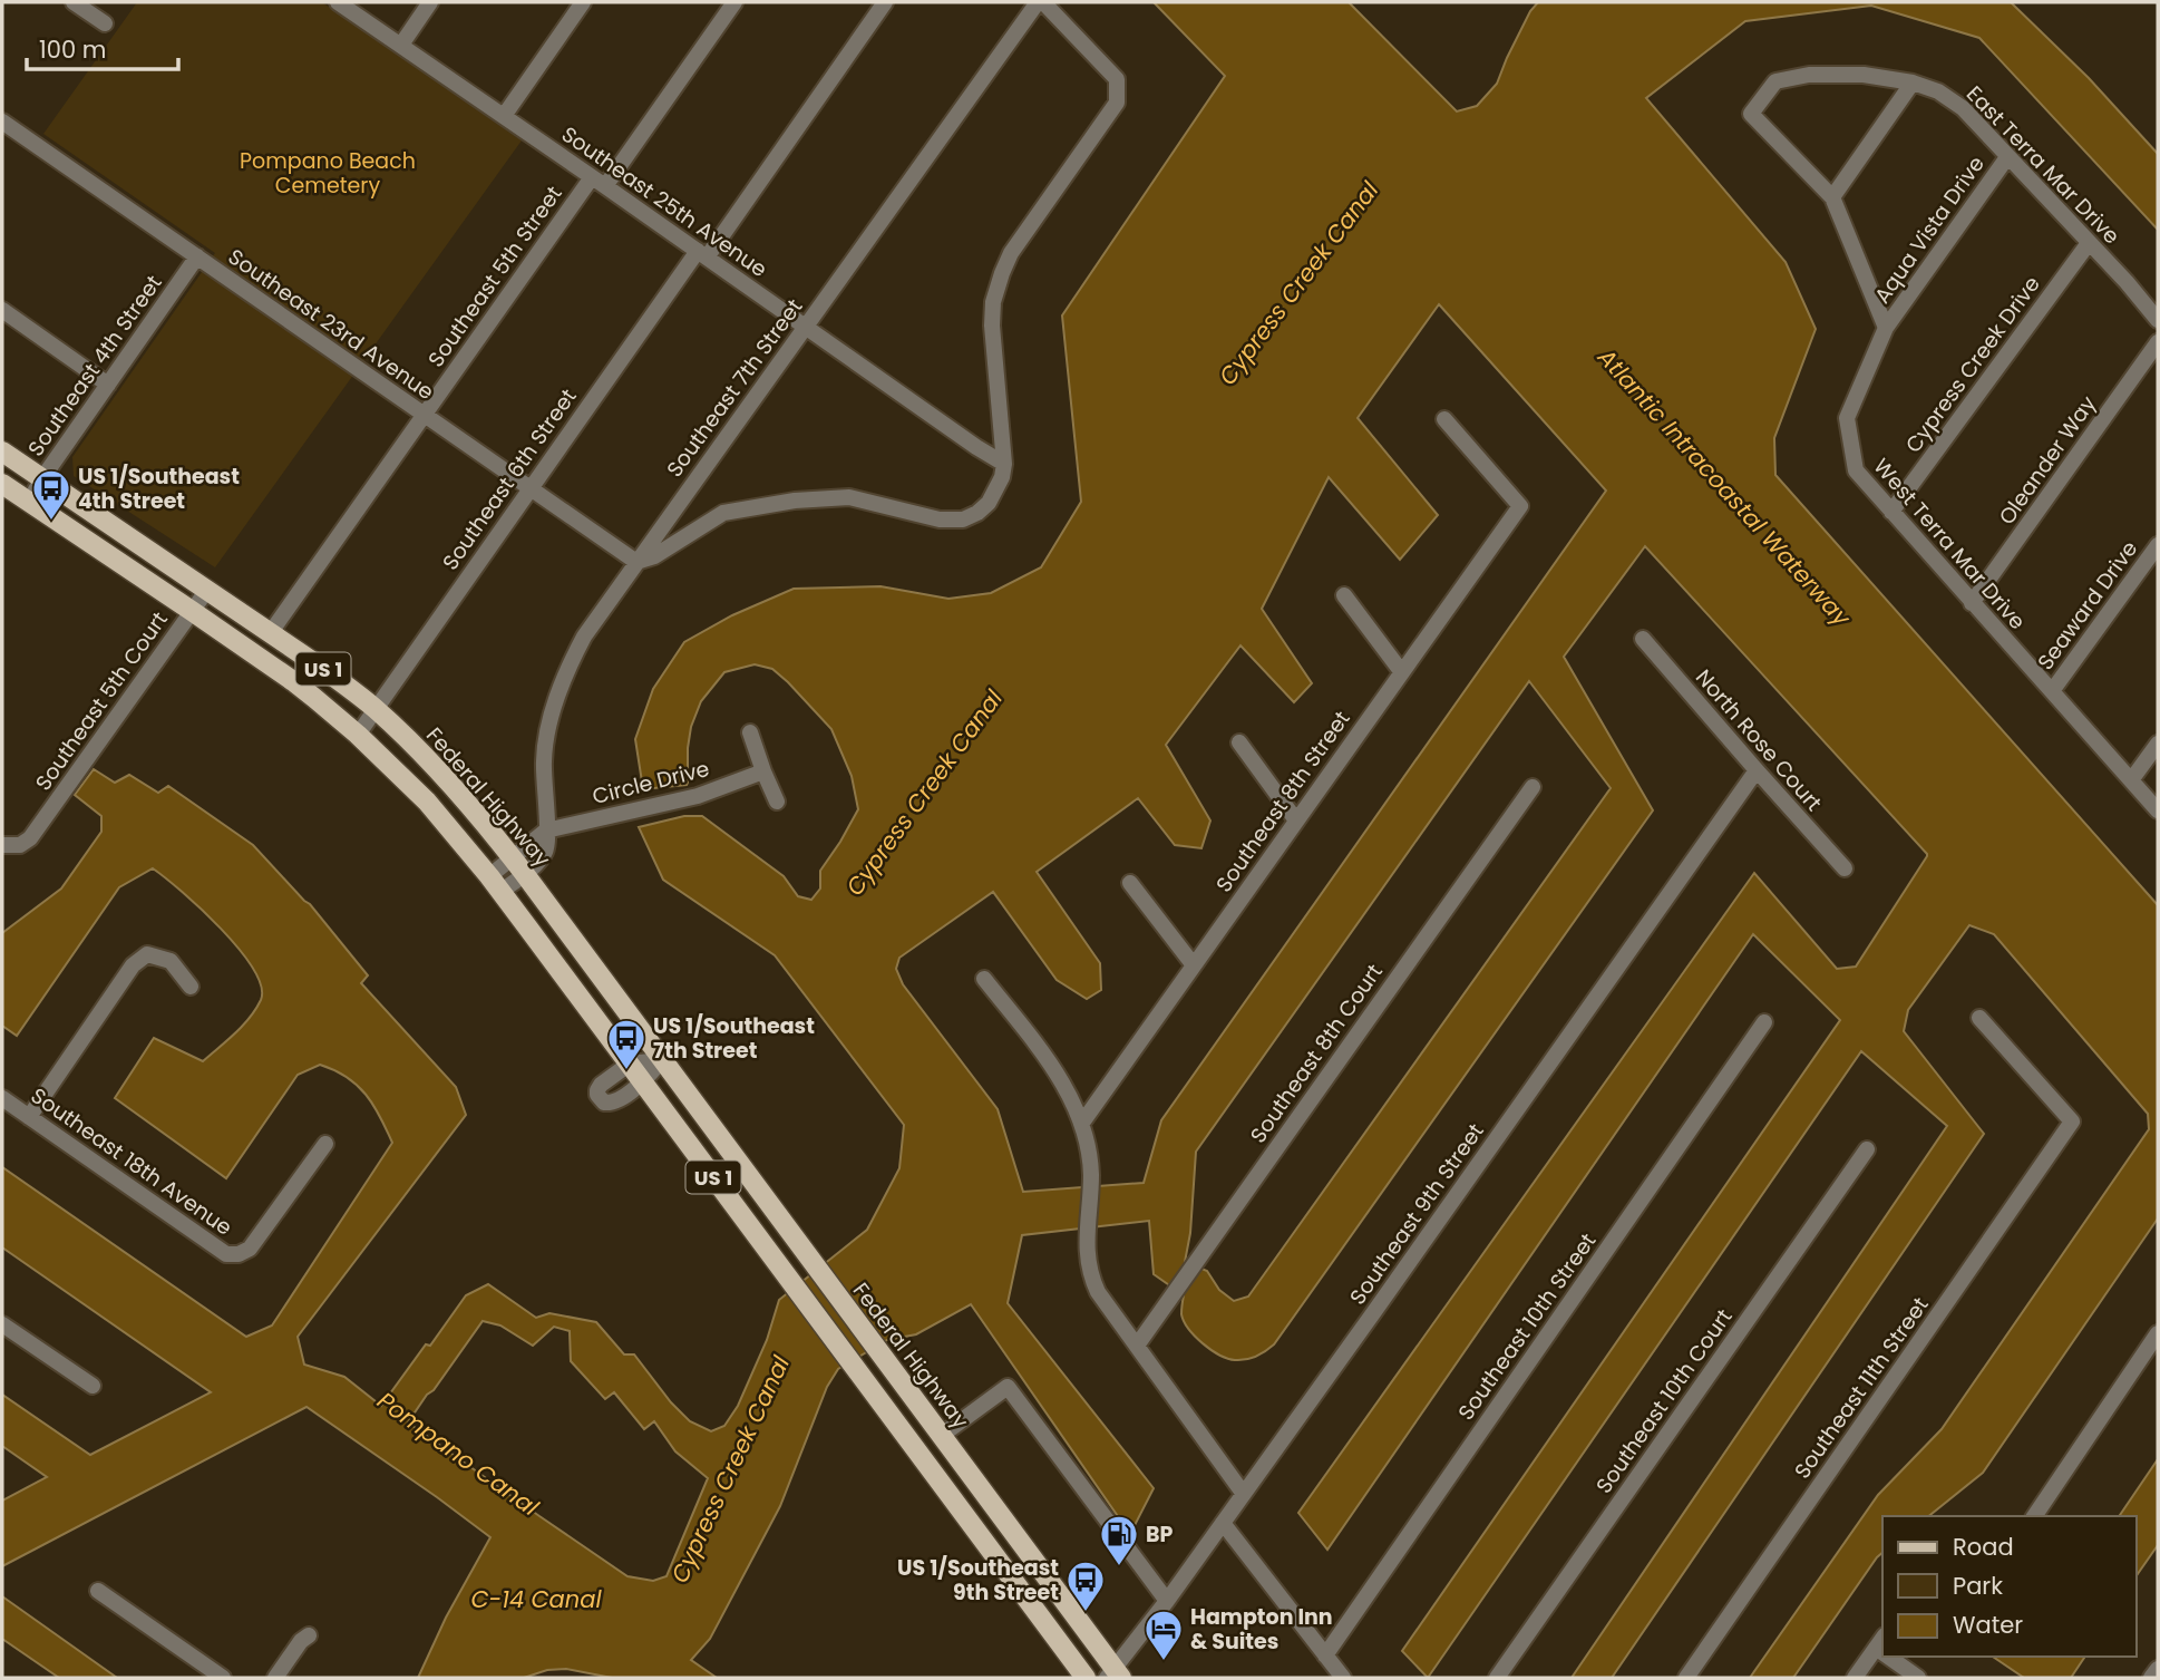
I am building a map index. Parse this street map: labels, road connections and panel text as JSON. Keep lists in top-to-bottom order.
{
  "streets": {
    "main road": ["US 1", "Federal Highway"],
    "street": [
      "East Terra Mar Drive",
      "Southeast 25th Avenue",
      "Aqua Vista Drive",
      "Southeast 5th Street",
      "Southeast 23rd Avenue",
      "Cypress Creek Drive",
      "Southeast 4th Street",
      "Southeast 7th Street",
      "Oleander Way",
      "Southeast 6th Street",
      "West Terra Mar Drive",
      "Seaward Drive",
      "Southeast 5th Court",
      "North Rose Court",
      "Circle Drive",
      "Southeast 8th Street",
      "Southeast 8th Court",
      "Southeast 18th Avenue",
      "Southeast 9th Street",
      "Southeast 10th Street",
      "Southeast 11th Street",
      "Southeast 10th Court"
    ]
  },
  "crossings": [
    ["East Terra Mar Drive", "Aqua Vista Drive"],
    ["East Terra Mar Drive", "Cypress Creek Drive"],
    ["Southeast 25th Avenue", "Southeast 5th Street"],
    ["Southeast 25th Avenue", "Southeast 7th Street"],
    ["Southeast 25th Avenue", "Southeast 6th Street"],
    ["Aqua Vista Drive", "West Terra Mar Drive"],
    ["Southeast 5th Street", "Southeast 23rd Avenue"],
    ["Southeast 5th Street", "Federal Highway"],
    ["Southeast 23rd Avenue", "Southeast 4th Street"],
    ["Southeast 23rd Avenue", "Southeast 7th Street"],
    ["Southeast 23rd Avenue", "Southeast 6th Street"],
    ["Cypress Creek Drive", "West Terra Mar Drive"],
    ["Southeast 4th Street", "US 1"],
    ["Southeast 4th Street", "Federal Highway"],
    ["Southeast 7th Street", "US 1"],
    ["Southeast 7th Street", "Circle Drive"],
    ["Southeast 7th Street", "Federal Highway"],
    ["Oleander Way", "West Terra Mar Drive"],
    ["Southeast 6th Street", "US 1"],
    ["Southeast 6th Street", "Federal Highway"],
    ["West Terra Mar Drive", "Seaward Drive"],
    ["US 1", "Southeast 5th Court"],
    ["Southeast 5th Court", "Federal Highway"],
    ["North Rose Court", "Southeast 9th Street"],
    ["Federal Highway", "Southeast 9th Street"]
  ],
  "water": [
    "Cypress Creek Canal",
    "Atlantic Intracoastal Waterway",
    "Pompano Canal",
    "C-14 Canal"
  ],
  "parks": ["Pompano Beach Cemetery"],
  "places": {
    "bus stop": ["US 1/Southeast 4th Street", "US 1/Southeast 7th Street", "US 1/Southeast 9th Street"],
    "fuel station": ["BP"],
    "hotel": ["Hampton Inn & Suites"]
  },
  "legend": ["Road", "Park", "Water"],
  "scale_bar": "100 m"
}
